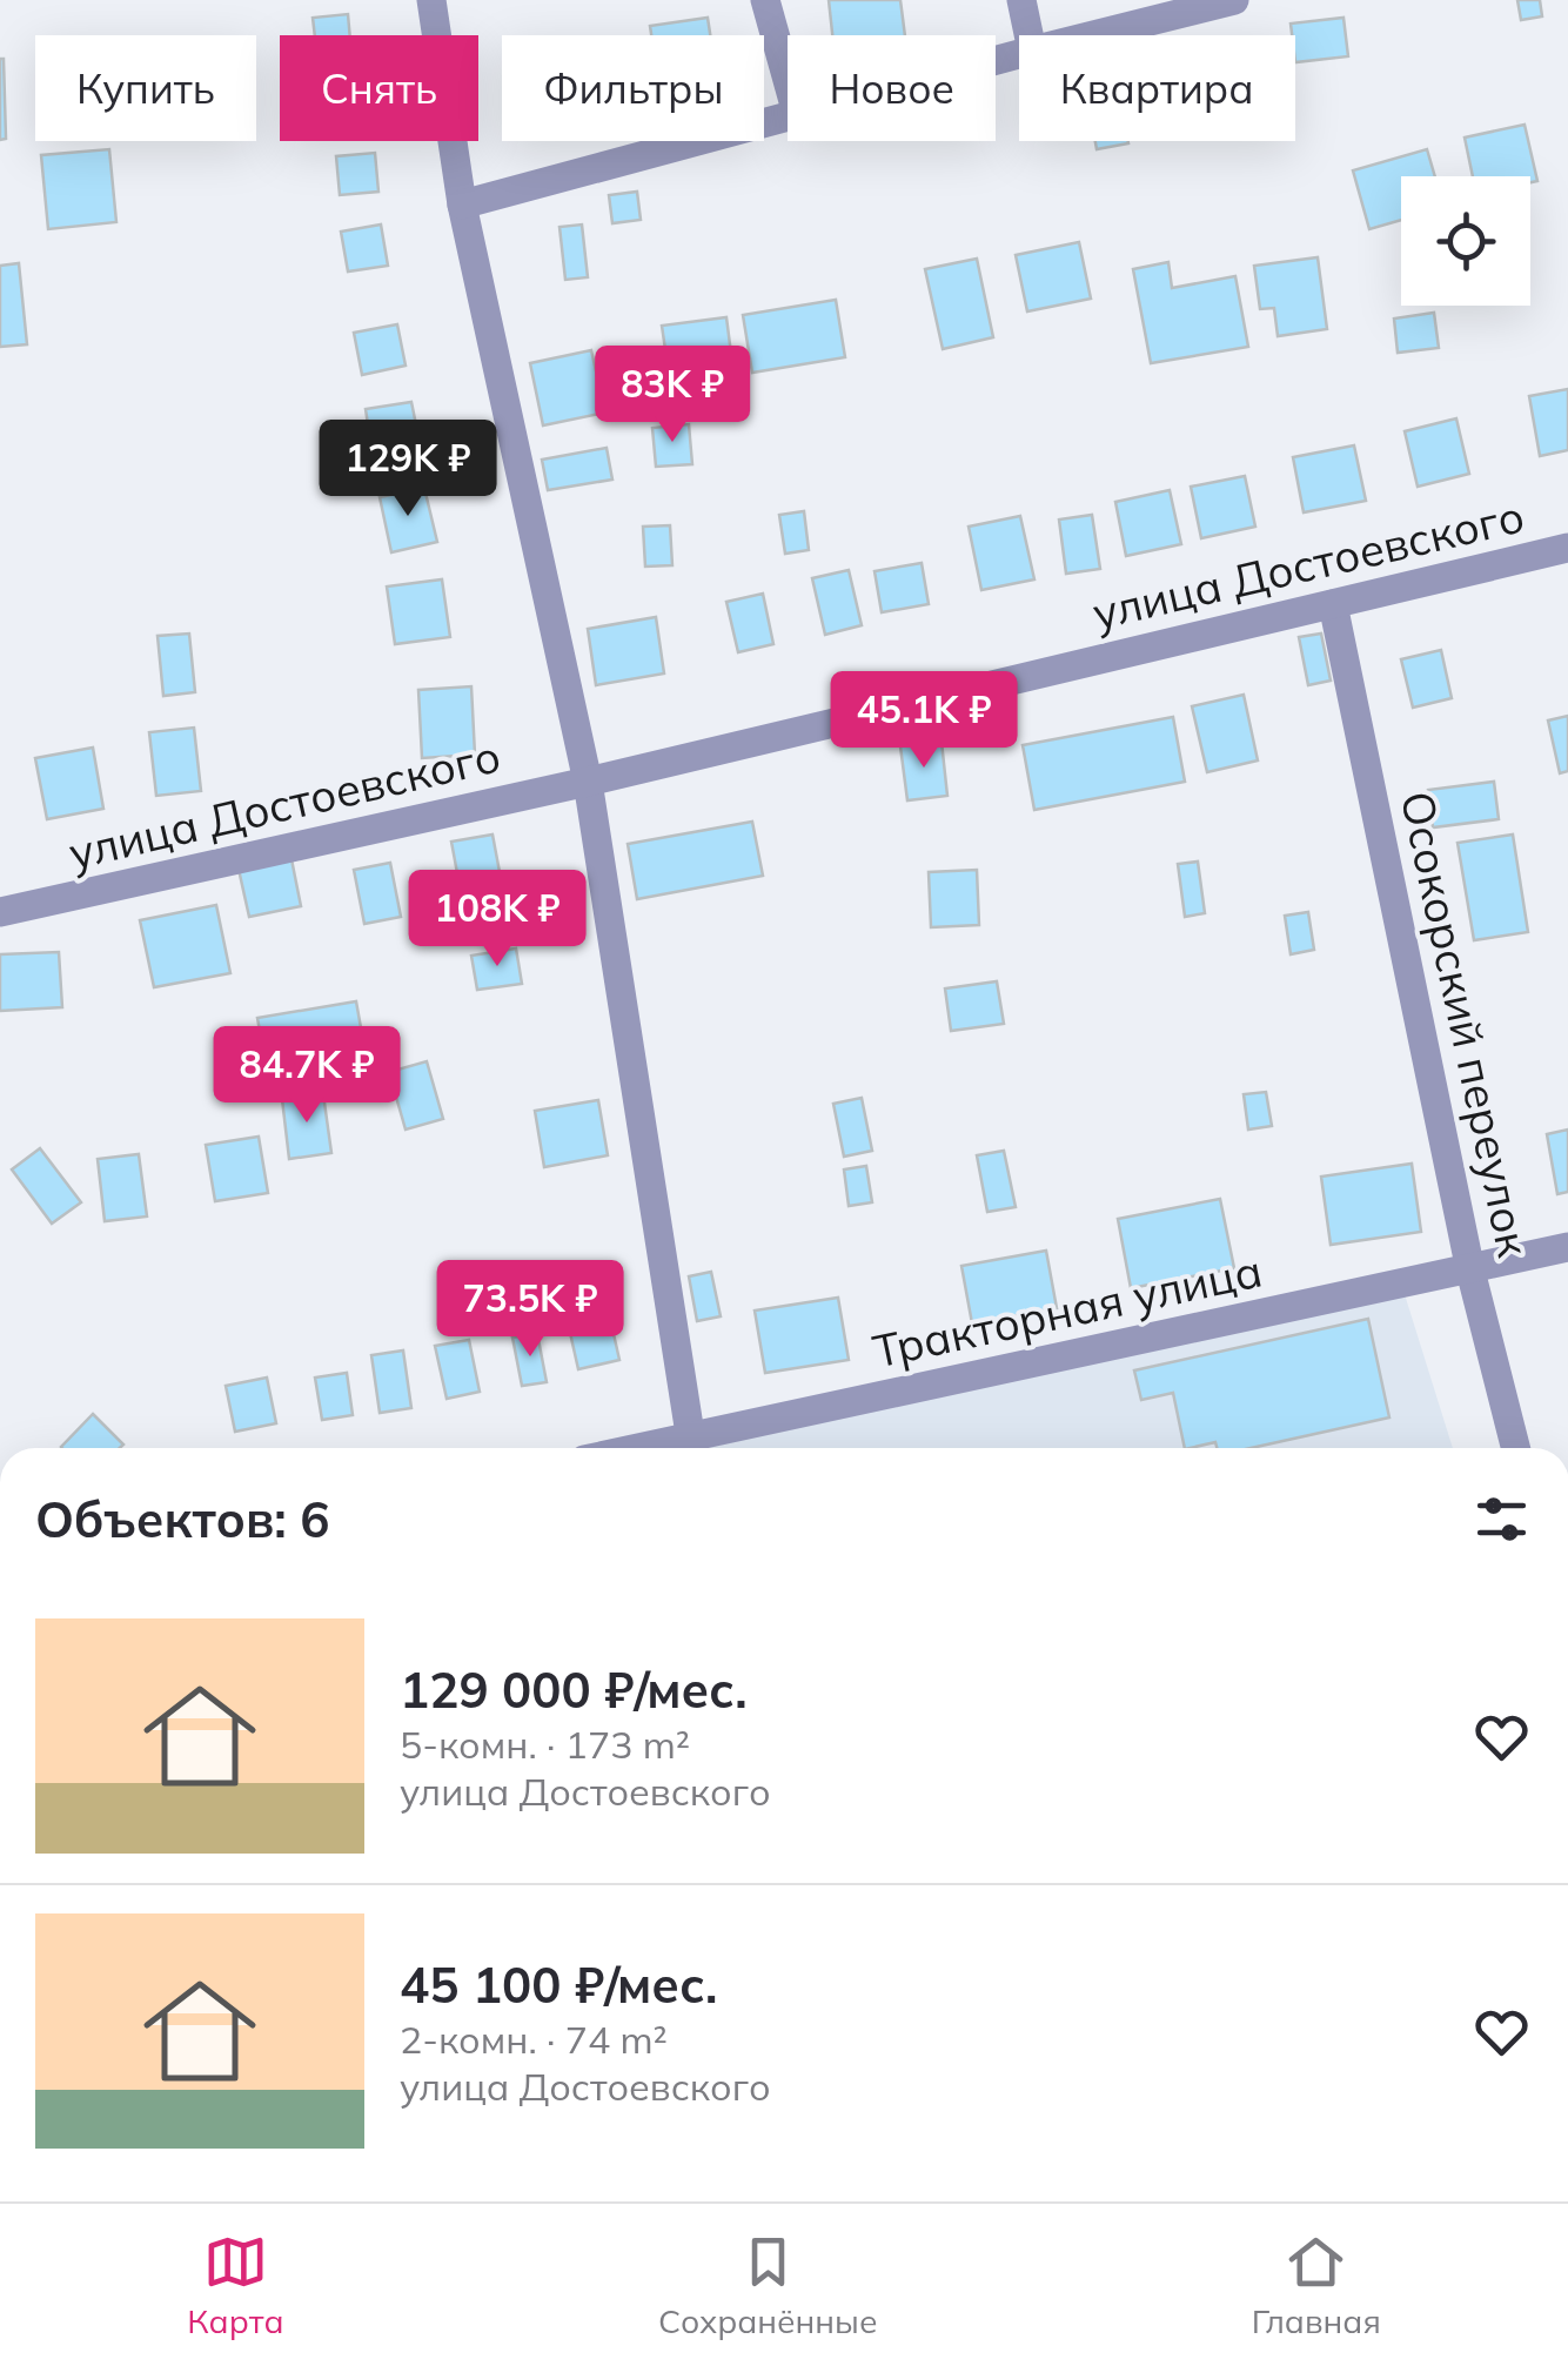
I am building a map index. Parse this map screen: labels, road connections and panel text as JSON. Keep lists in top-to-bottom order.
{
  "streets": {
    "street": ["улица Достоевского", "Осокорский переулок", "Тракторная улица"]
  },
  "crossings": [
    ["улица Достоевского", "Осокорский переулок"],
    ["Осокорский переулок", "Тракторная улица"]
  ],
  "page": {
    "chip": [
      "Купить",
      "Снять",
      "Фильтры",
      "Новое",
      "Квартира"
    ],
    "price": [
      "83K ₽",
      "129K ₽",
      "45.1K ₽",
      "108K ₽",
      "84.7K ₽",
      "73.5K ₽"
    ],
    "heading": "Объектов: 6",
    "list": [
      {
        "name": "129 000 ₽/мес.",
        "note": "5-комн. · 173 m² · улица Достоевского"
      },
      {
        "name": "45 100 ₽/мес.",
        "note": "2-комн. · 74 m² · улица Достоевского"
      }
    ],
    "tabs": ["Карта", "Сохранённые", "Главная"]
  }
}
